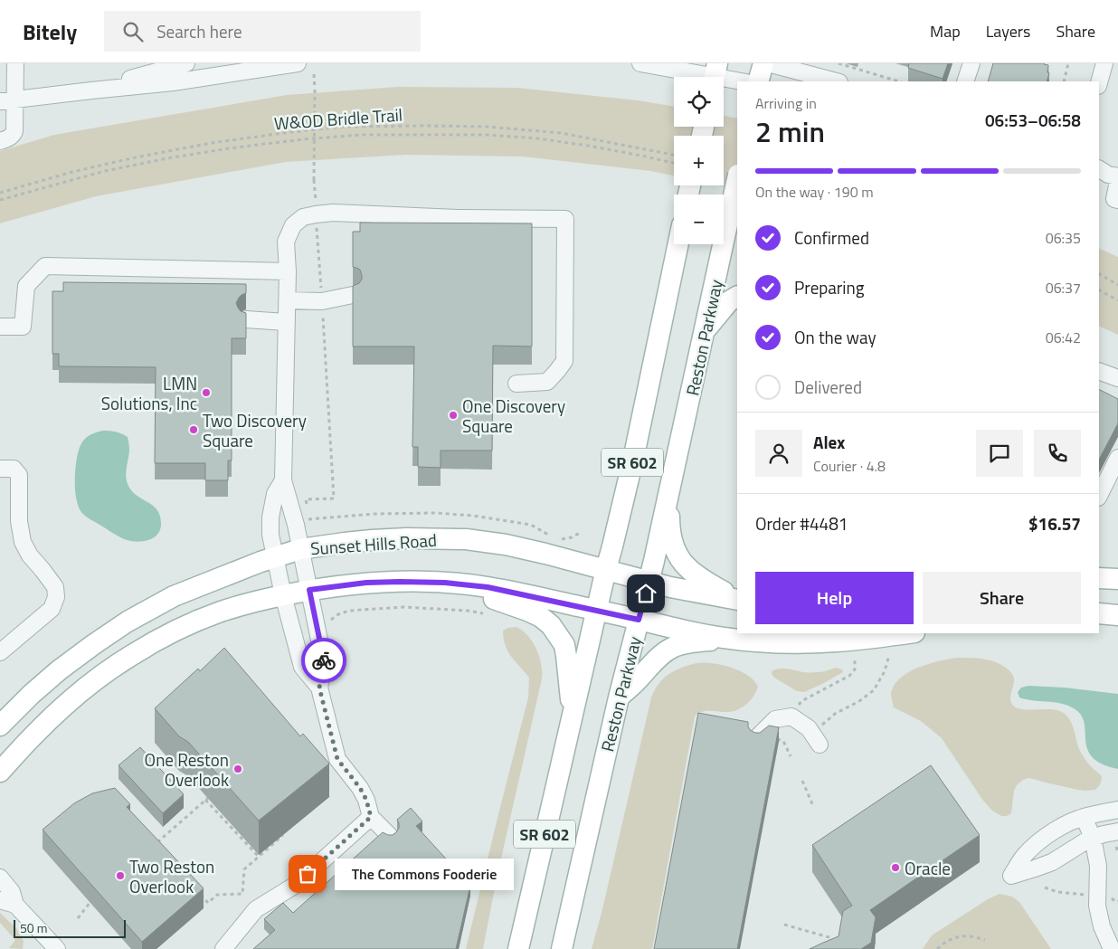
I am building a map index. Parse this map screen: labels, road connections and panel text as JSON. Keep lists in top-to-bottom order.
{
  "streets": {
    "main road": ["Reston Parkway", "SR 602", "Sunset Hills Road"],
    "path": ["W&OD Bridle Trail"]
  },
  "crossings": [
    ["Reston Parkway", "Sunset Hills Road"],
    ["SR 602", "Sunset Hills Road"]
  ],
  "places": [
    "LMN Solutions, Inc",
    "One Discovery Square",
    "Two Discovery Square",
    "One Reston Overlook",
    "Oracle",
    "The Commons Fooderie",
    "Two Reston Overlook"
  ],
  "scale_bar": "50 m",
  "page": {
    "header": "Bitely",
    "search": "Search here",
    "nav": ["Map", "Layers", "Share"],
    "map_buttons": ["+", "−"],
    "heading": ["2 min", "Arriving in", "06:53–06:58"],
    "panel": [
      "Alex",
      "Courier · 4.8",
      "Order #4481",
      "$16.57"
    ],
    "bar": "On the way · 190 m",
    "list": [
      ["Confirmed", "06:35"],
      ["Preparing", "06:37"],
      ["On the way", "06:42"],
      "Delivered"
    ],
    "buttons": ["Help", "Share"],
    "bubble": "The Commons Fooderie",
    "scale": "50 m"
  }
}
